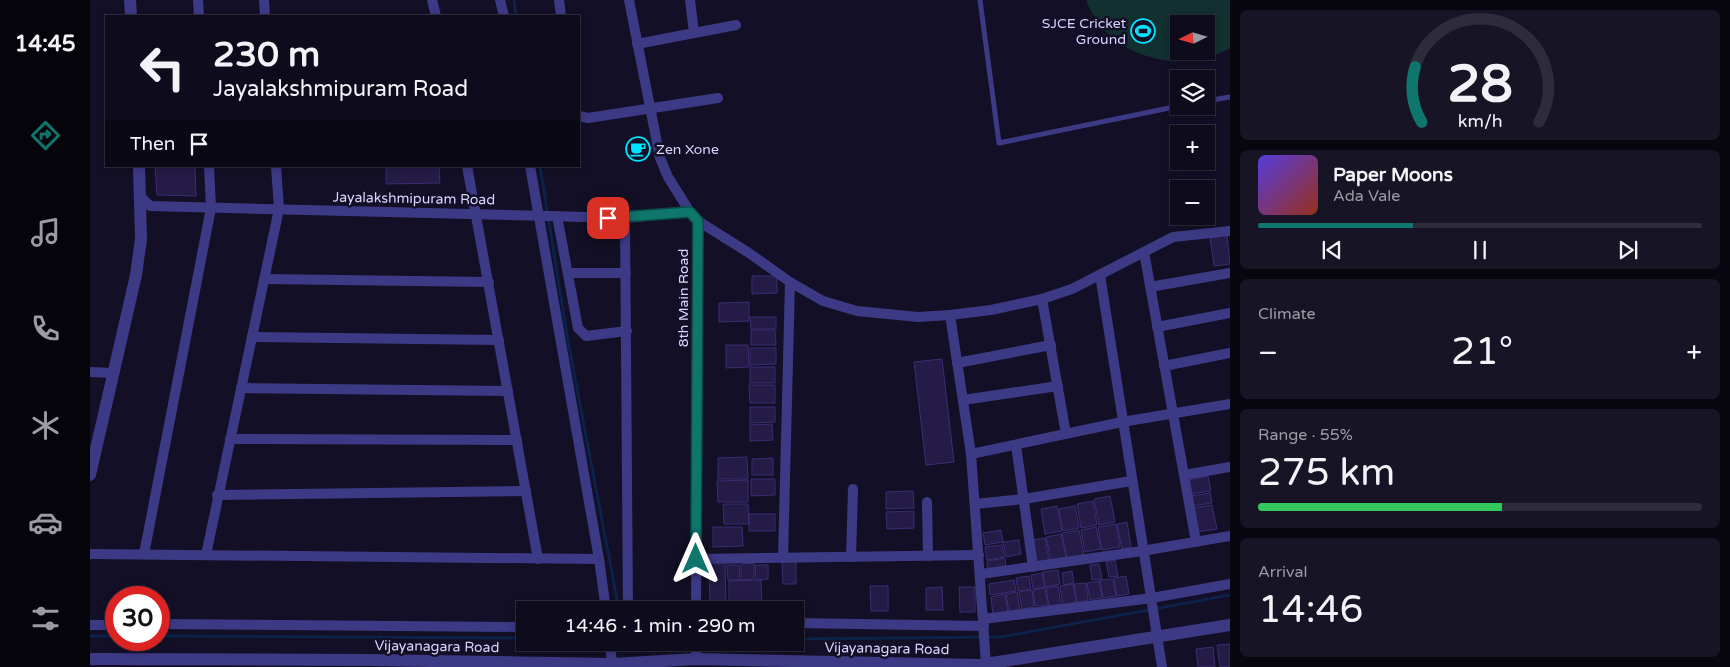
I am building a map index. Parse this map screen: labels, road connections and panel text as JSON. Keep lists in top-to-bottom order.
{
  "streets": {
    "street": ["Jayalakshmipuram Road", "8th Main Road", "Vijayanagara Road"]
  },
  "places": {
    "sports": ["SJCE Cricket Ground"],
    "cafe": ["Zen Xone"]
  },
  "north": "left",
  "page": {
    "tabs": "14:45",
    "map_buttons": ["+", "−"],
    "turn": ["230 m", "Jayalakshmipuram Road"],
    "then": "Then",
    "song": ["Paper Moons", "Ada Vale"],
    "tile": [
      "Climate",
      ["Range · 55%", "275 km"],
      ["Arrival", "14:46"]
    ],
    "heat": ["−", "21°", "+"],
    "limit": "30",
    "trip": "14:46 · 1 min · 290 m",
    "gauge": ["28", "km/h"]
  }
}
